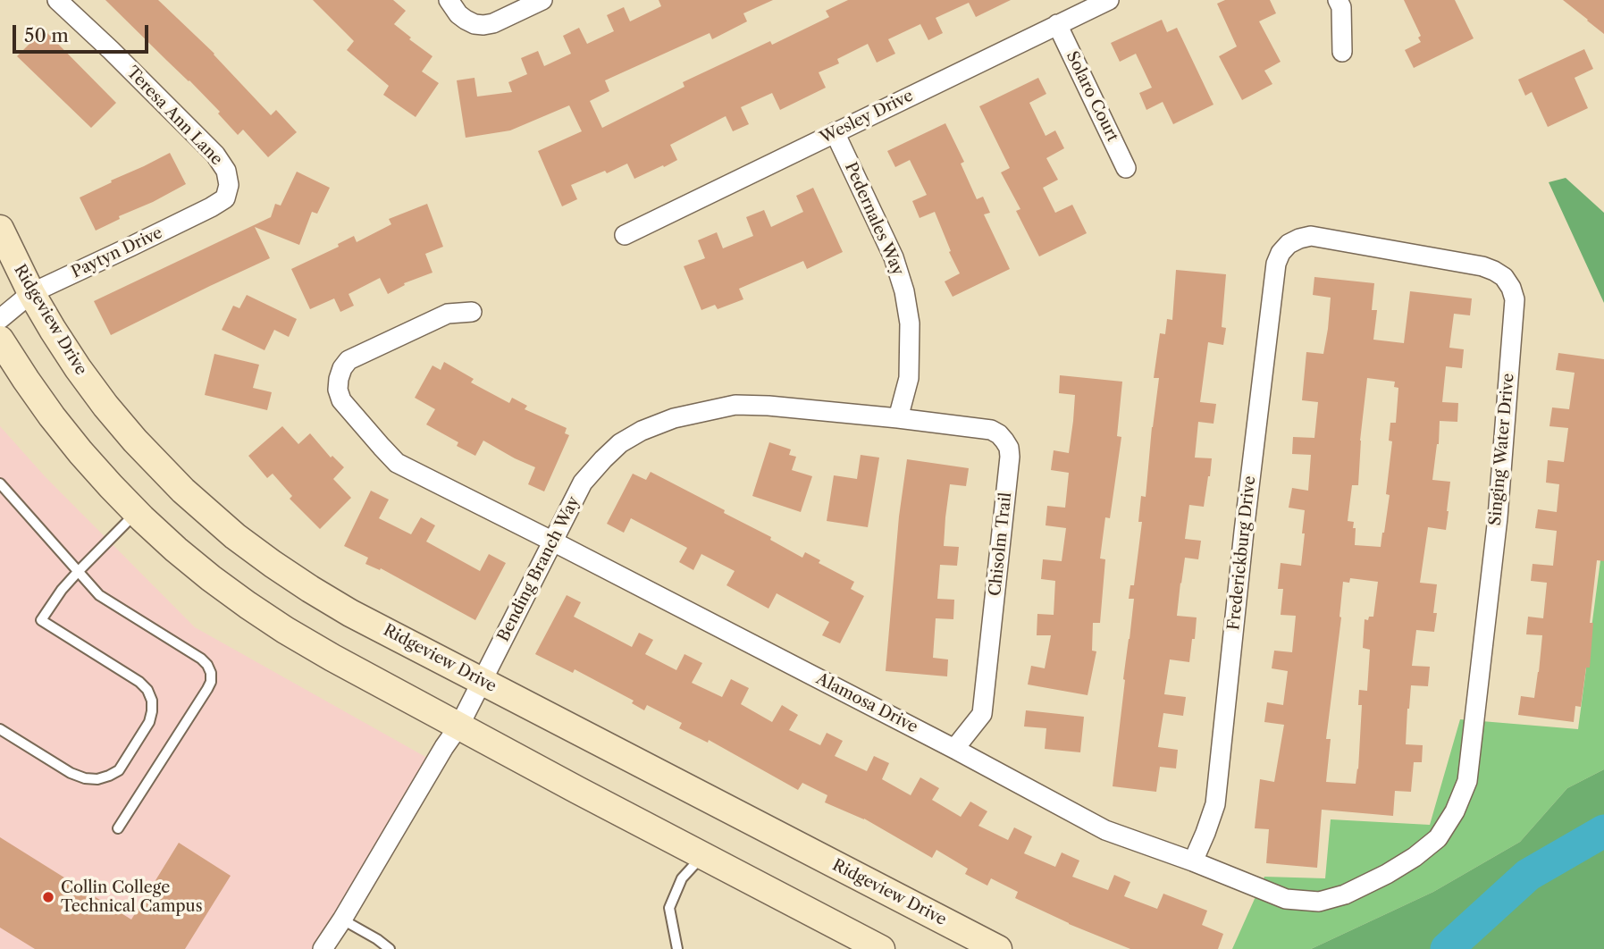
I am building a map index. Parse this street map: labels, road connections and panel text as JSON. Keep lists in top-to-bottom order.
{
  "streets": {
    "main road": ["Ridgeview Drive"],
    "street": [
      "Solaro Court",
      "Teresa Ann Lane",
      "Wesley Drive",
      "Pedernales Way",
      "Paytyn Drive",
      "Singing Water Drive",
      "Chisolm Trail",
      "Frederickburg Drive",
      "Bending Branch Way",
      "Alamosa Drive"
    ]
  },
  "crossings": [
    ["Solaro Court", "Wesley Drive"],
    ["Teresa Ann Lane", "Paytyn Drive"],
    ["Wesley Drive", "Pedernales Way"],
    ["Pedernales Way", "Chisolm Trail"],
    ["Pedernales Way", "Bending Branch Way"],
    ["Paytyn Drive", "Ridgeview Drive"],
    ["Ridgeview Drive", "Bending Branch Way"],
    ["Singing Water Drive", "Frederickburg Drive"],
    ["Singing Water Drive", "Alamosa Drive"],
    ["Chisolm Trail", "Bending Branch Way"],
    ["Chisolm Trail", "Alamosa Drive"],
    ["Frederickburg Drive", "Alamosa Drive"],
    ["Bending Branch Way", "Alamosa Drive"]
  ],
  "places": ["Collin College Technical Campus"],
  "scale_bar": "50 m"
}
